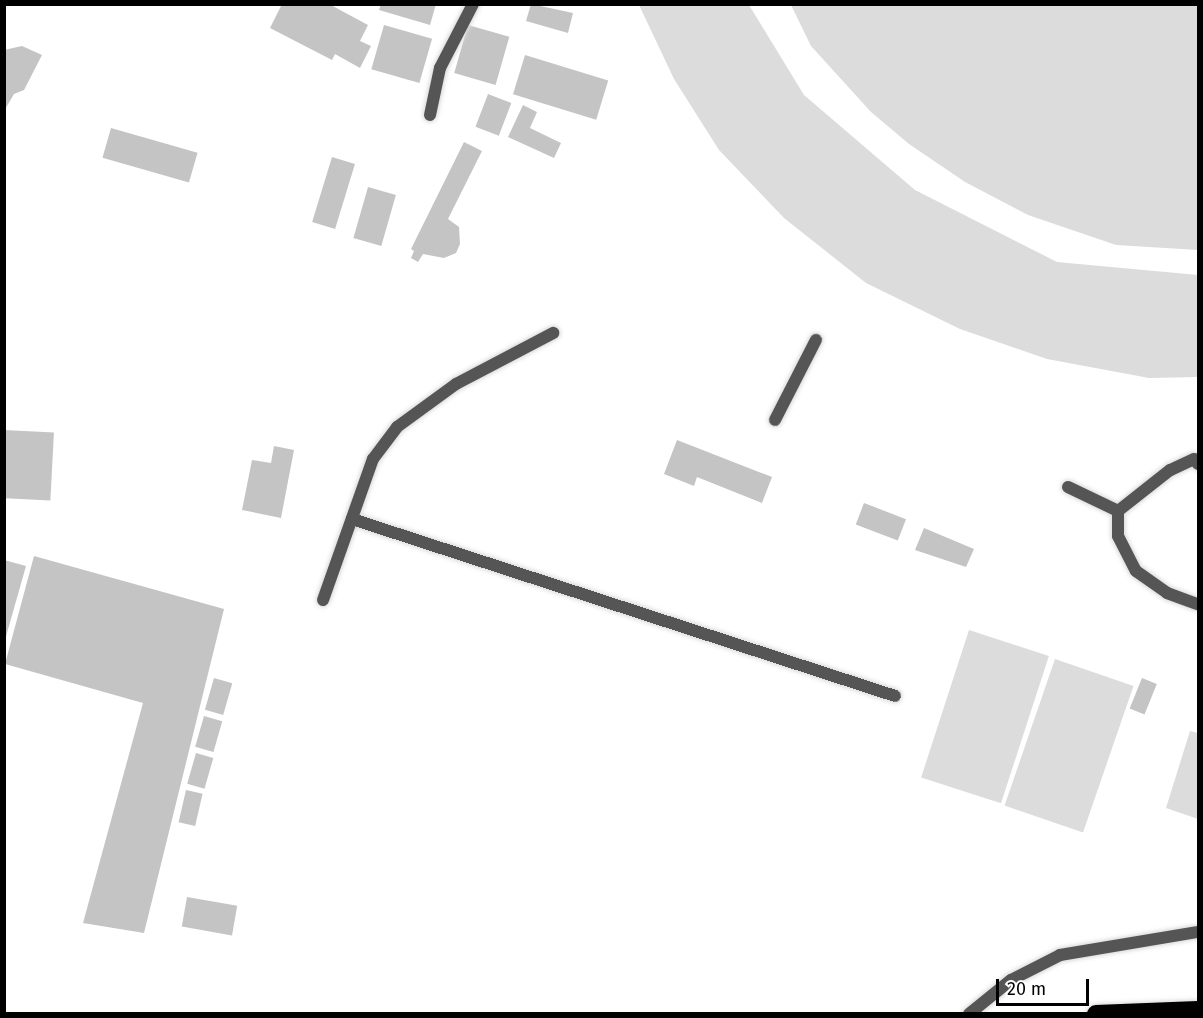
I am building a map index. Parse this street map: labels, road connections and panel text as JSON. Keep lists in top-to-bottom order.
{
  "scale_bar": "20 m"
}
